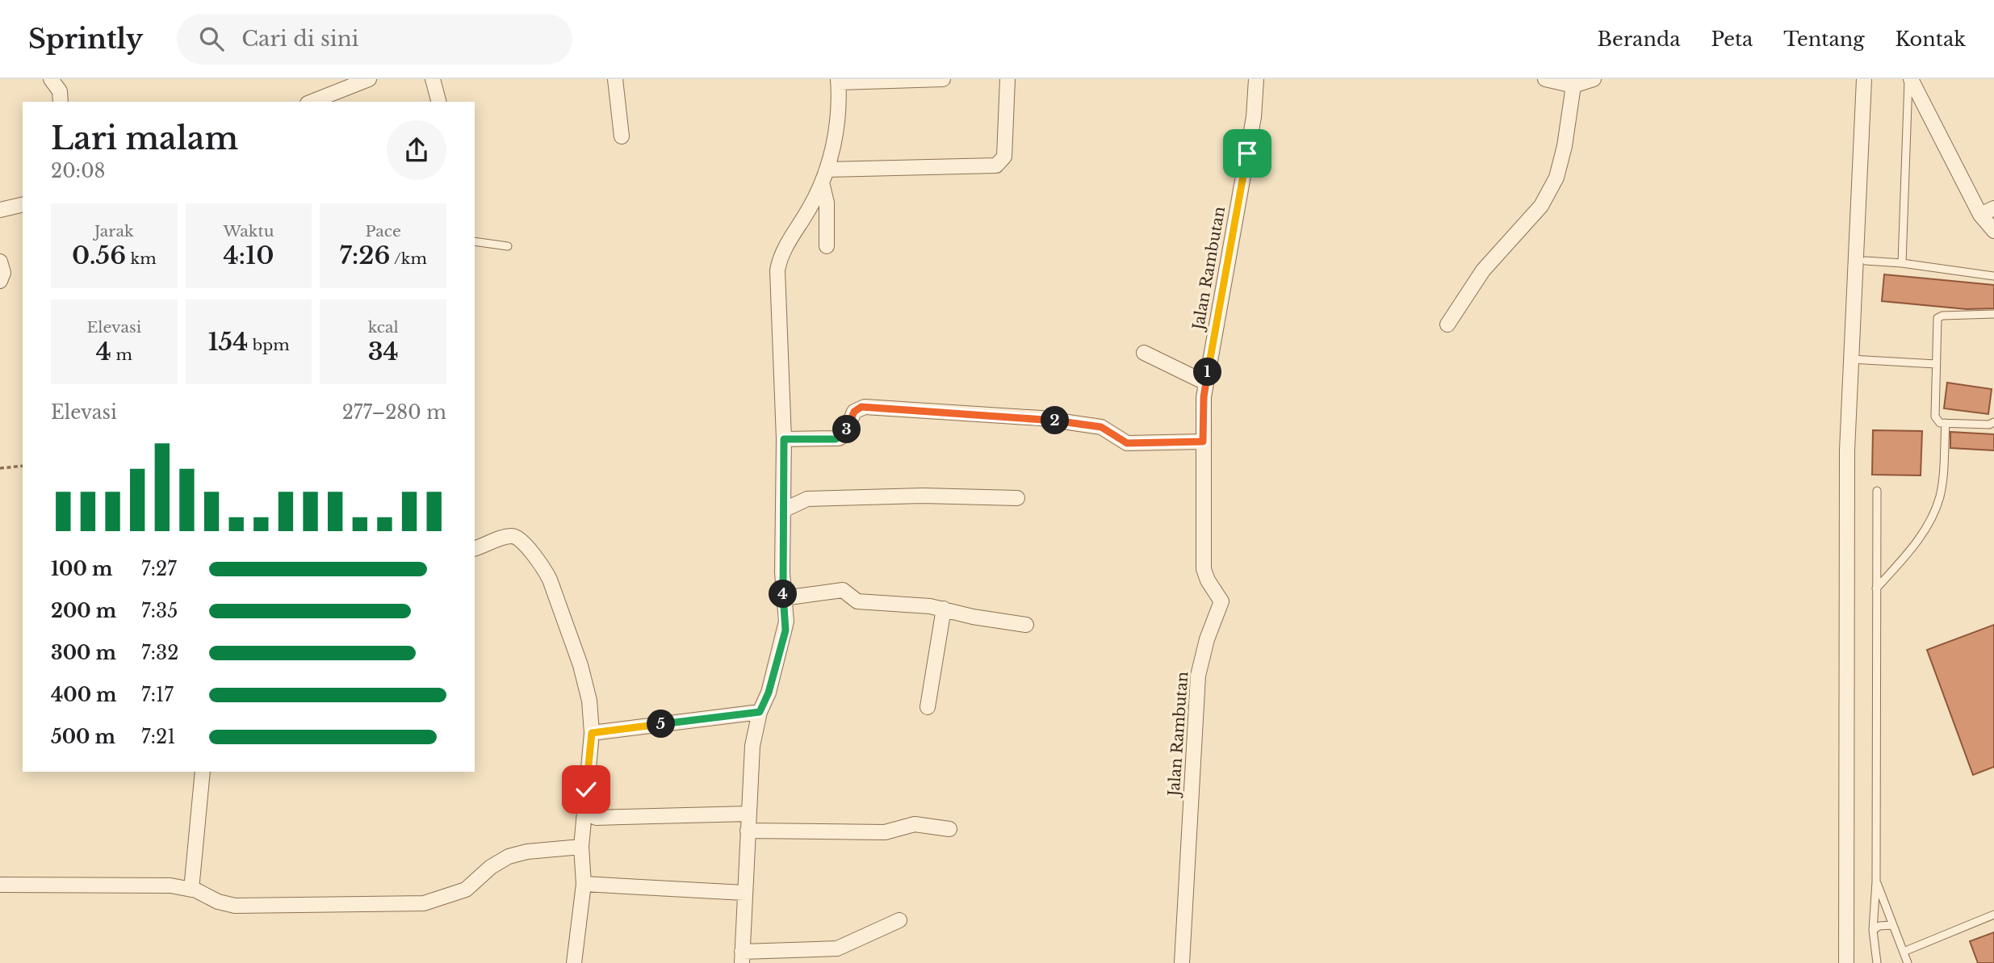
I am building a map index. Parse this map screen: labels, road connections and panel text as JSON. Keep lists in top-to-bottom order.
{
  "streets": {
    "street": ["Jalan Rambutan"]
  },
  "page": {
    "header": "Sprintly",
    "search": "Cari di sini",
    "nav": [
      "Beranda",
      "Peta",
      "Tentang",
      "Kontak"
    ],
    "heading": ["Lari malam", "20:08"],
    "stats": [
      ["Jarak", "0.56 km"],
      ["Waktu", "4:10"],
      ["Pace", "7:26 /km"],
      ["Elevasi", "4 m"],
      ["154 bpm"],
      ["kcal", "34"]
    ],
    "pins": [
      "1",
      "2",
      "3",
      "4",
      "5"
    ],
    "chart": ["Elevasi", "277–280 m"],
    "list": [
      {
        "name": "100 m",
        "note": "7:27"
      },
      {
        "name": "200 m",
        "note": "7:35"
      },
      {
        "name": "300 m",
        "note": "7:32"
      },
      {
        "name": "400 m",
        "note": "7:17"
      },
      {
        "name": "500 m",
        "note": "7:21"
      }
    ]
  }
}
